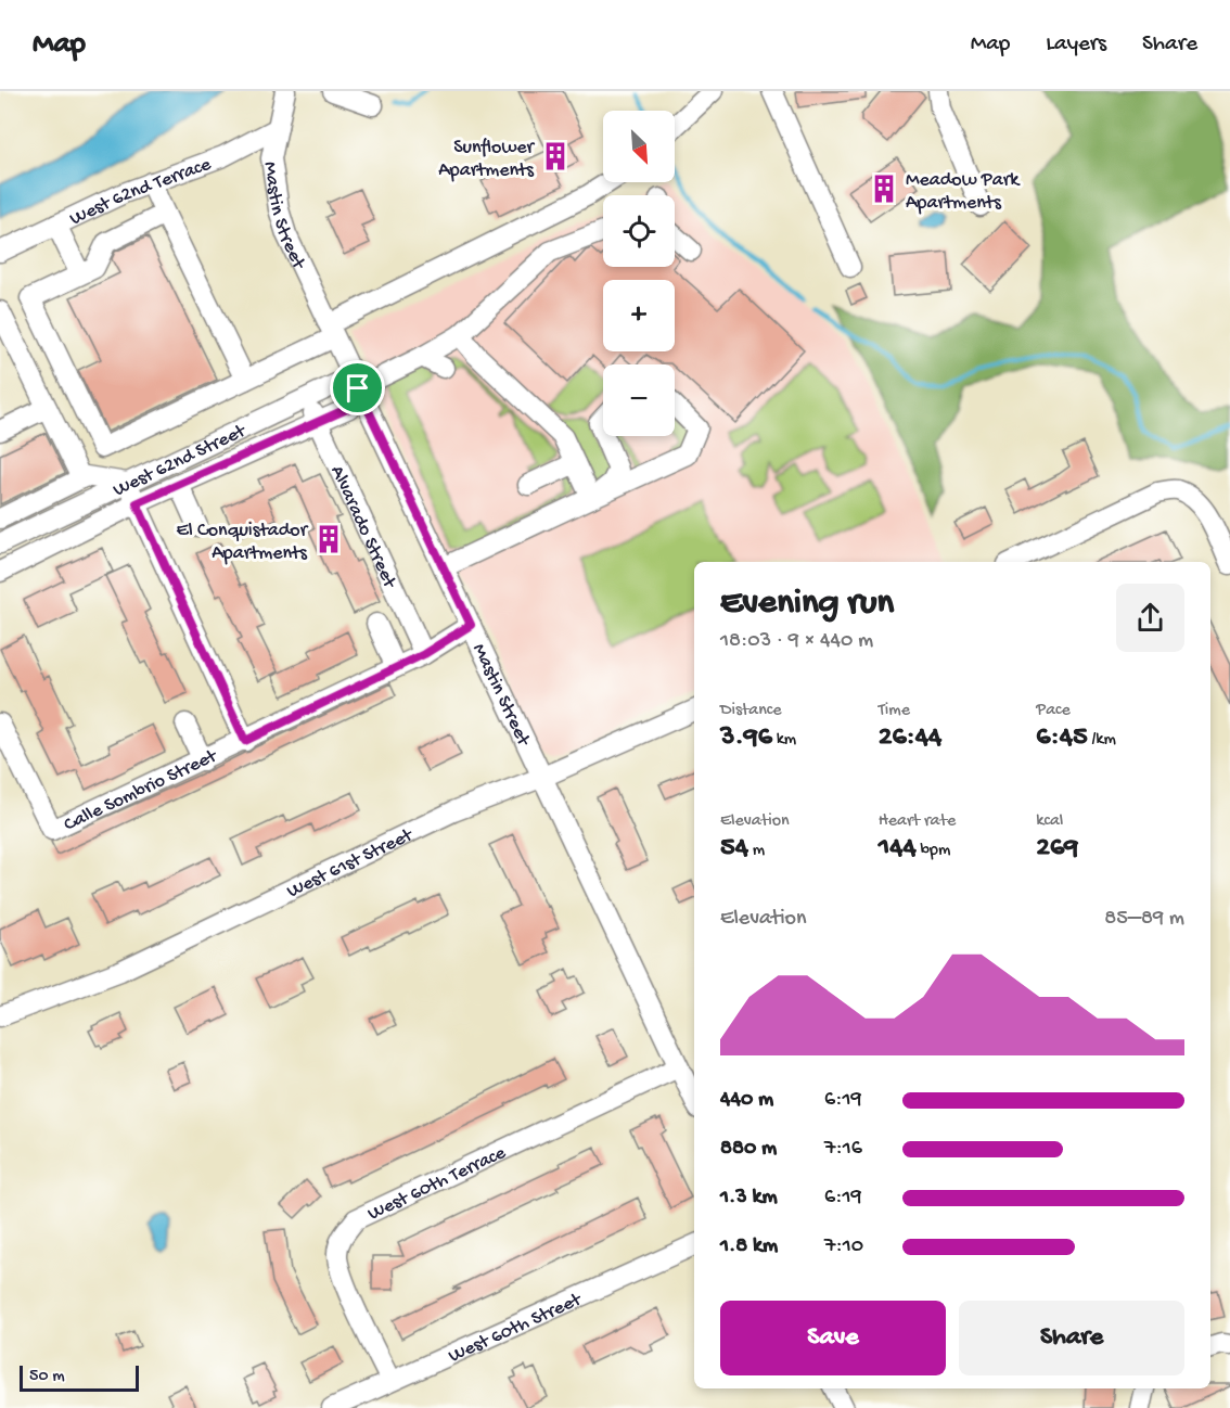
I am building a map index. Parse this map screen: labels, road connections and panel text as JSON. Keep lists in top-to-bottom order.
{
  "streets": {
    "street": [
      "West 62nd Terrace",
      "Mastin Street",
      "West 62nd Street",
      "Alvarado Street",
      "Calle Sombrio Street",
      "West 61st Street",
      "West 60th Terrace",
      "West 60th Street"
    ]
  },
  "crossings": [
    ["West 62nd Terrace", "Mastin Street"],
    ["Mastin Street", "West 62nd Street"],
    ["Mastin Street", "Calle Sombrio Street"],
    ["Mastin Street", "West 61st Street"],
    ["Mastin Street", "West 60th Terrace"],
    ["West 62nd Street", "Alvarado Street"],
    ["Alvarado Street", "Calle Sombrio Street"],
    ["West 60th Terrace", "West 60th Street"]
  ],
  "places": {
    "building": ["Sunflower Apartments", "Meadow Park Apartments", "El Conquistador Apartments"]
  },
  "scale_bar": "50 m",
  "north": "bottom right",
  "page": {
    "header": "Map",
    "nav": ["Map", "Layers", "Share"],
    "map_buttons": ["+", "−"],
    "heading": ["Evening run", "18:03 · 9 × 440 m"],
    "stats": [
      ["Distance", "3.96 km"],
      ["Time", "26:44"],
      ["Pace", "6:45 /km"],
      ["Elevation", "54 m"],
      ["Heart rate", "144 bpm"],
      ["kcal", "269"]
    ],
    "chart": ["Elevation", "85–89 m"],
    "list": [
      {
        "name": "440 m",
        "note": "6:19"
      },
      {
        "name": "880 m",
        "note": "7:16"
      },
      {
        "name": "1.3 km",
        "note": "6:19"
      },
      {
        "name": "1.8 km",
        "note": "7:10"
      }
    ],
    "buttons": ["Save", "Share"],
    "scale": "50 m"
  }
}
